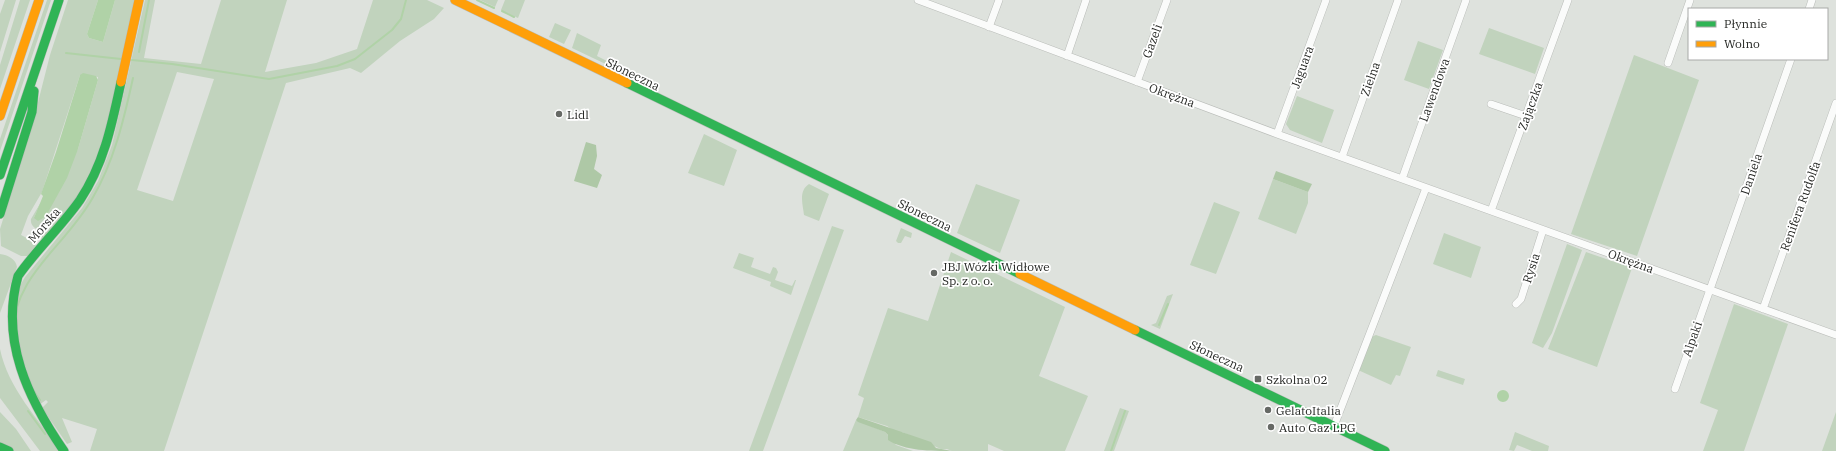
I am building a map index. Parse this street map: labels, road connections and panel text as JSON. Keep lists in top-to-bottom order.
{
  "streets": {
    "main road": ["Słoneczna", "Morska"],
    "street": [
      "Gazeli",
      "Jaguara",
      "Zielna",
      "Lawendowa",
      "Okrężna",
      "Zajączka",
      "Daniela",
      "Renifera Rudolfa",
      "Rysia",
      "Alpaki"
    ]
  },
  "crossings": [
    ["Gazeli", "Okrężna"],
    ["Jaguara", "Okrężna"],
    ["Zielna", "Okrężna"],
    ["Lawendowa", "Okrężna"],
    ["Okrężna", "Zajączka"],
    ["Okrężna", "Daniela"],
    ["Okrężna", "Renifera Rudolfa"],
    ["Okrężna", "Rysia"],
    ["Okrężna", "Alpaki"],
    ["Daniela", "Alpaki"]
  ],
  "places": {
    "other": [
      "Lidl",
      "JBJ Wózki Widłowe Sp. z o. o.",
      "GelatoItalia",
      "Auto Gaz LPG"
    ],
    "transit": ["Szkolna 02"]
  },
  "legend": ["Płynnie", "Wolno"]
}
